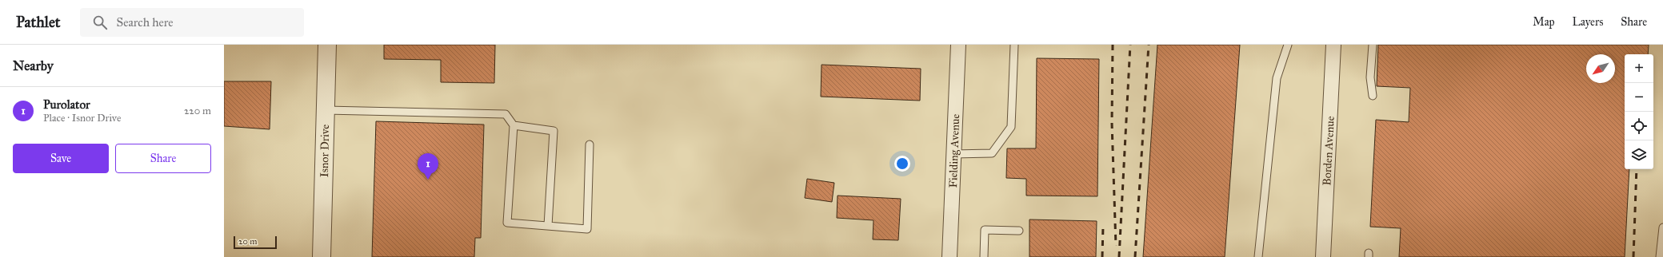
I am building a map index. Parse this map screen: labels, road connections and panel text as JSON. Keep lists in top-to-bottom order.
{
  "streets": {
    "street": ["Isnor Drive", "Fielding Avenue", "Borden Avenue"]
  },
  "scale_bar": "20 m",
  "north": "bottom left",
  "page": {
    "header": "Pathlet",
    "search": "Search here",
    "nav": ["Map", "Layers", "Share"],
    "heading": "Nearby",
    "map_buttons": ["+", "−"],
    "list": [
      {
        "mark": "1",
        "name": "Purolator",
        "note": "Place · Isnor Drive",
        "value": "220 m"
      }
    ],
    "buttons": ["Save", "Share"],
    "pins": "1",
    "scale": "20 m"
  }
}
